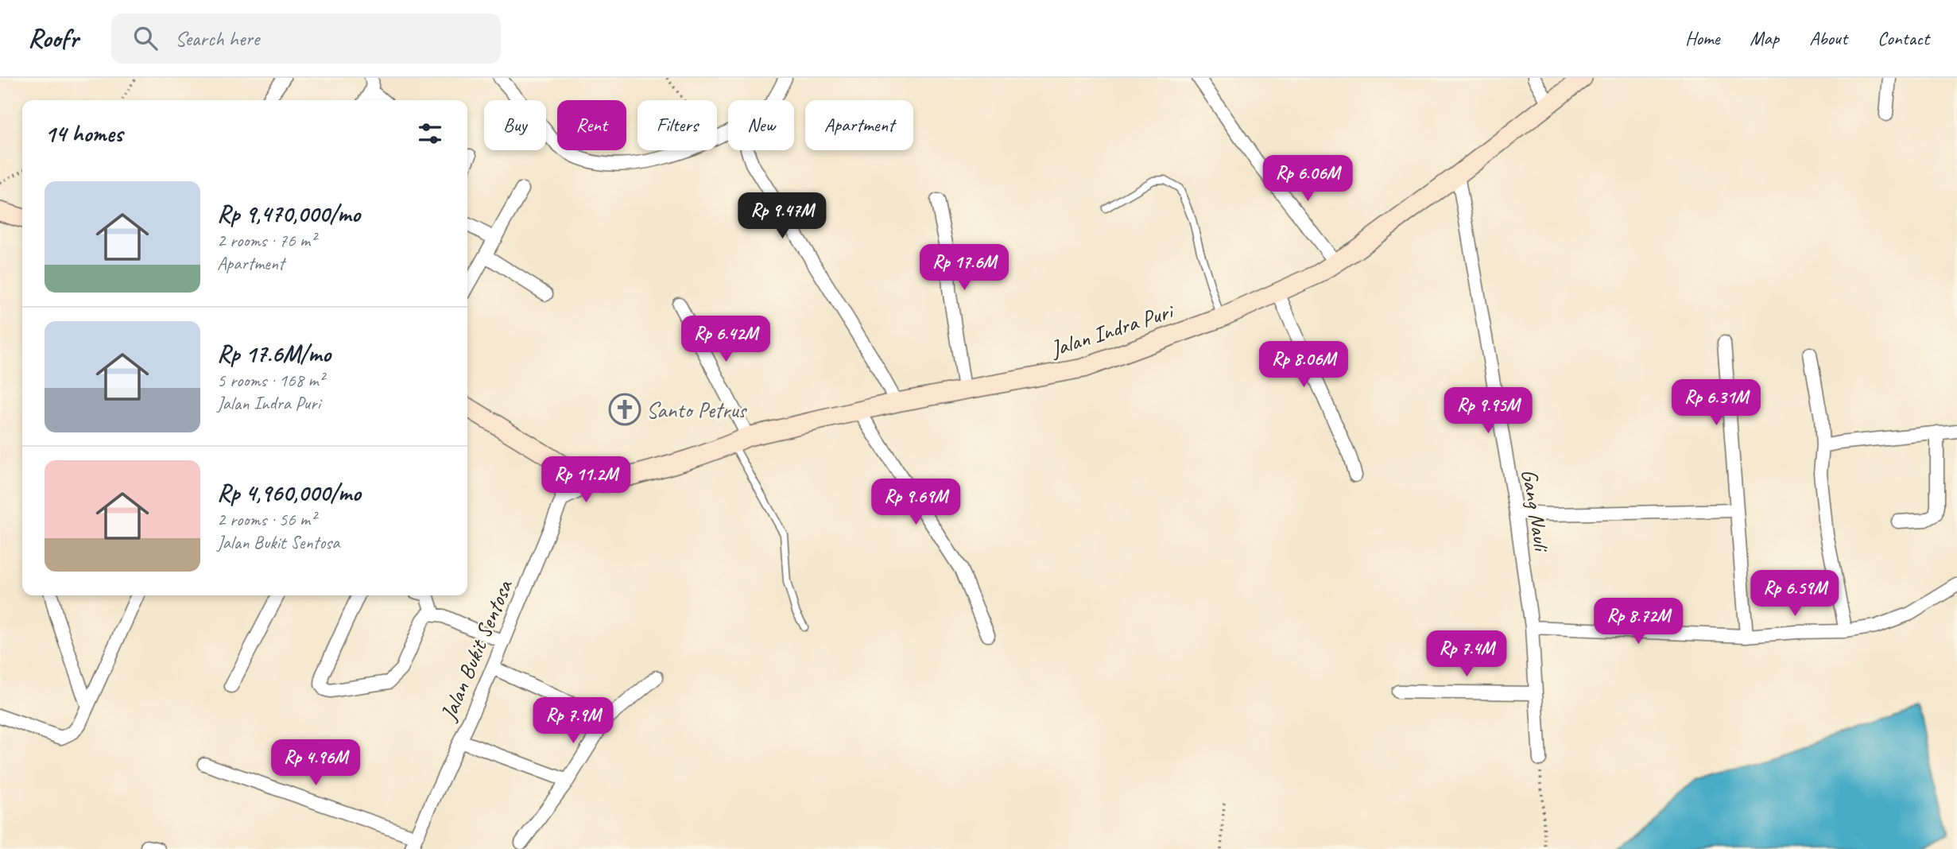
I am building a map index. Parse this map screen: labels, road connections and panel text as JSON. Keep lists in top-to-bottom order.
{
  "streets": {
    "street": ["Jalan Indra Puri", "Gang Nauli", "Jalan Bukit Sentosa"]
  },
  "crossings": [
    ["Jalan Indra Puri", "Gang Nauli"],
    ["Jalan Indra Puri", "Jalan Bukit Sentosa"]
  ],
  "places": {
    "church": ["Santo Petrus"]
  },
  "page": {
    "header": "Roofr",
    "search": "Search here",
    "nav": [
      "Home",
      "Map",
      "About",
      "Contact"
    ],
    "chip": [
      "Buy",
      "Rent",
      "Filters",
      "New",
      "Apartment"
    ],
    "heading": "14 homes",
    "price": [
      "Rp 6.06M",
      "Rp 9.47M",
      "Rp 17.6M",
      "Rp 6.42M",
      "Rp 8.06M",
      "Rp 6.31M",
      "Rp 9.95M",
      "Rp 11.2M",
      "Rp 9.69M",
      "Rp 6.59M",
      "Rp 8.72M",
      "Rp 7.4M",
      "Rp 7.9M",
      "Rp 4.96M"
    ],
    "list": [
      {
        "name": "Rp 9,470,000/mo",
        "note": "2 rooms · 76 m² · Apartment"
      },
      {
        "name": "Rp 17.6M/mo",
        "note": "5 rooms · 168 m² · Jalan Indra Puri"
      },
      {
        "name": "Rp 4,960,000/mo",
        "note": "2 rooms · 56 m² · Jalan Bukit Sentosa"
      }
    ]
  }
}
